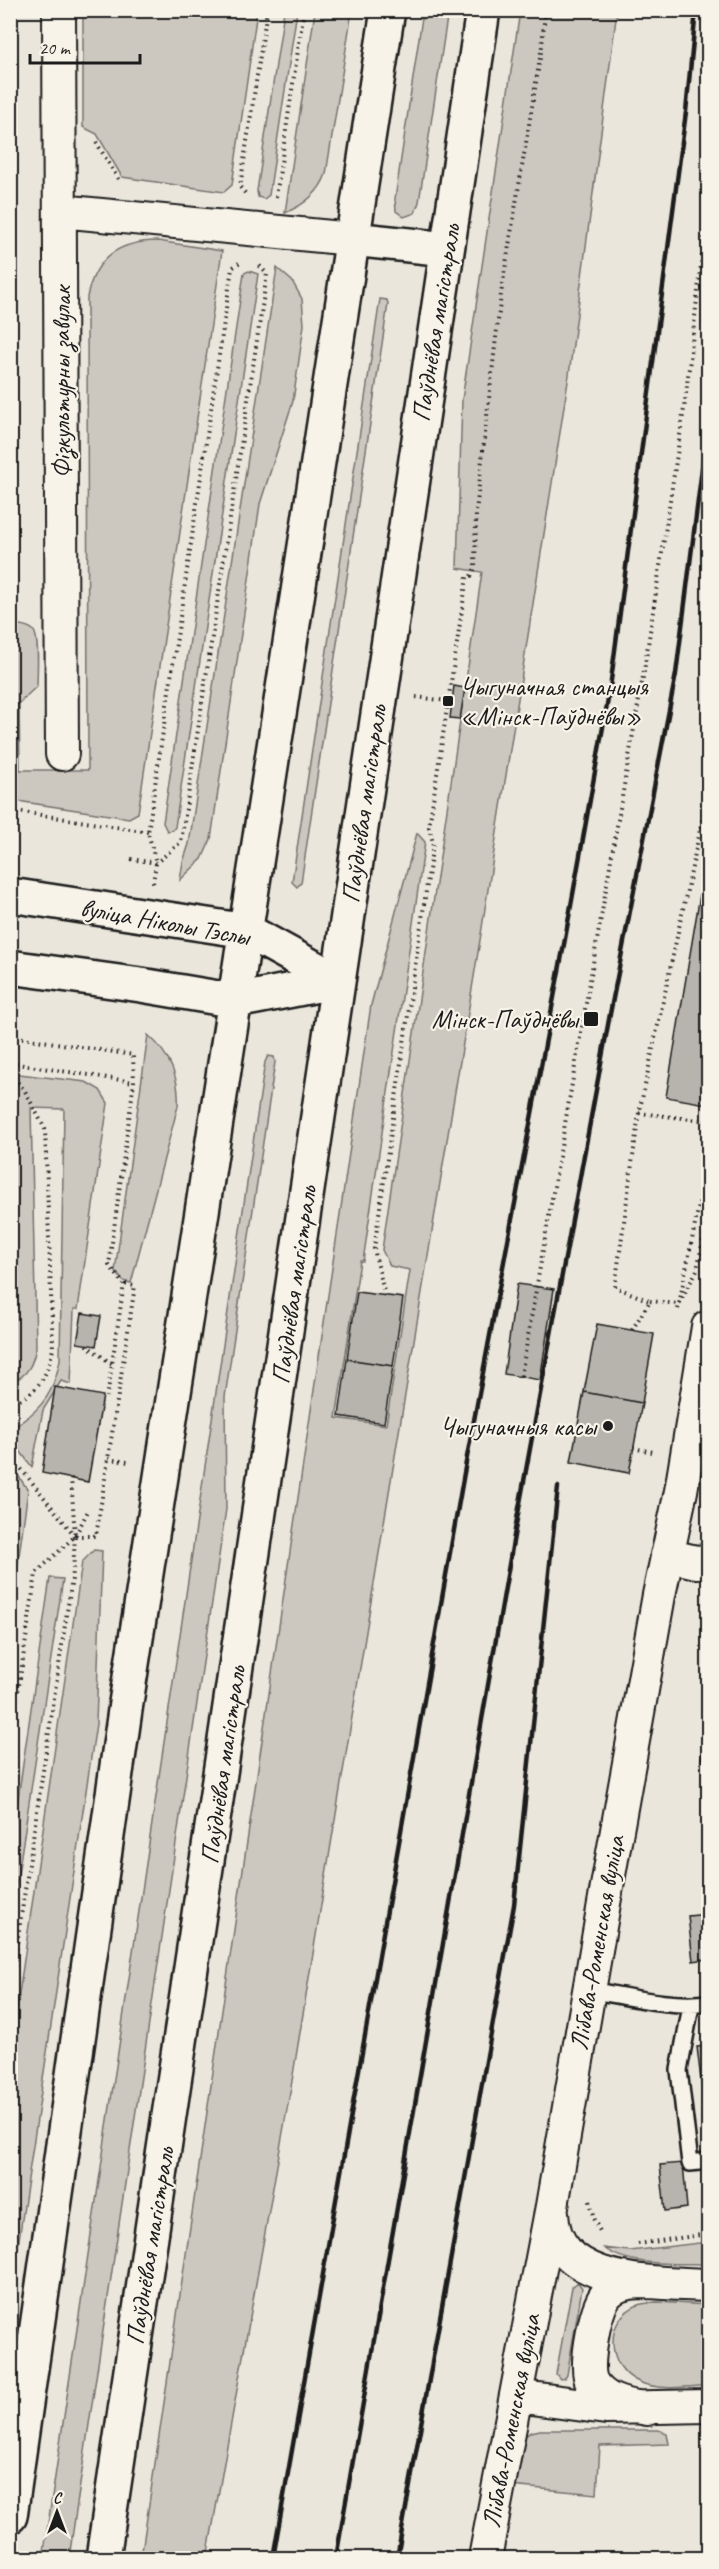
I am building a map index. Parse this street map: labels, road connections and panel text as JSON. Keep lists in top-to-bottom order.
{
  "streets": {
    "main road": ["Паўднёвая магістраль", "вуліца Ніколы Тэслы"],
    "street": ["Фізкультурны завулак", "Лібава-Роменская вуліца"]
  },
  "crossings": [
    ["Паўднёвая магістраль", "вуліца Ніколы Тэслы"]
  ],
  "places": {
    "transit": ["Чыгуначная станцыя «Мінск-Паўднёвы»", "Мінск-Паўднёвы"],
    "other": ["Чыгуначныя касы"]
  },
  "scale_bar": "20 m",
  "north": "top"
}
